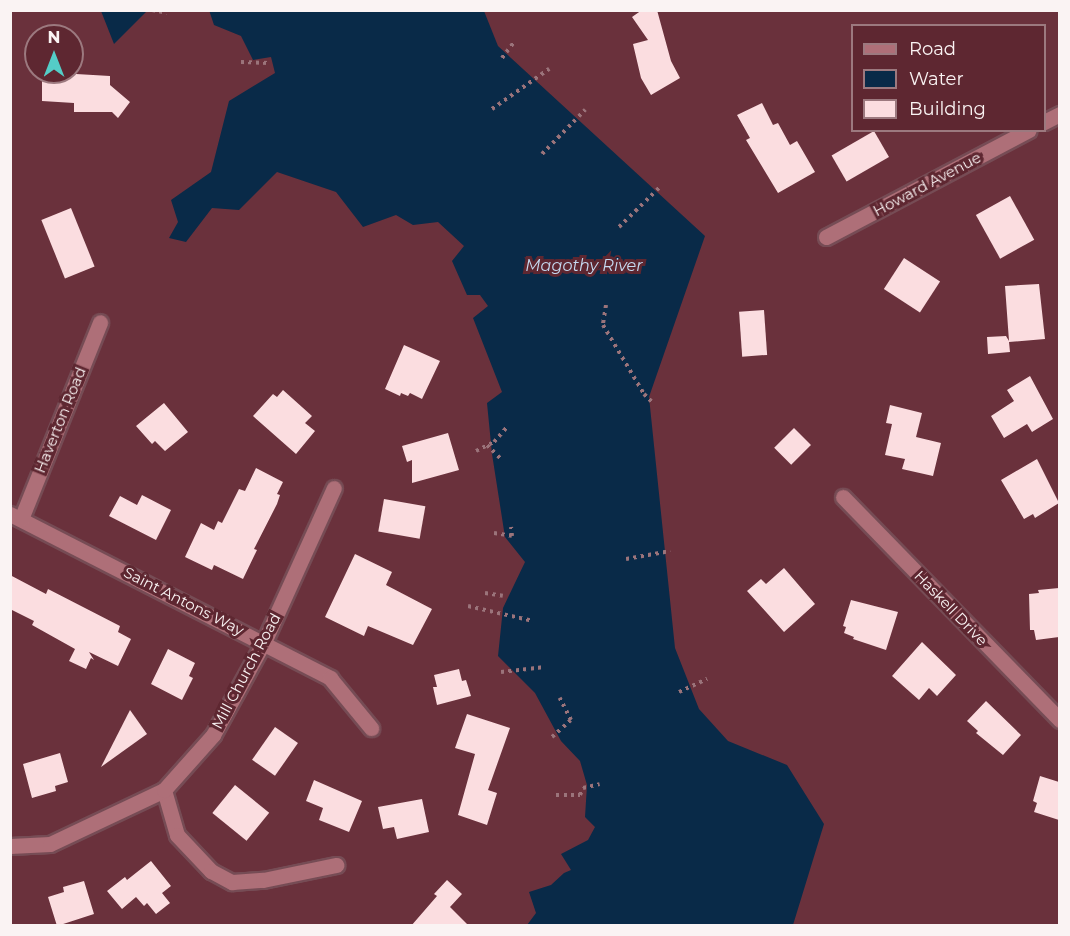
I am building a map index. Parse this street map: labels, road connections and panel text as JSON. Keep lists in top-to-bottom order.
{
  "streets": {
    "street": [
      "Howard Avenue",
      "Haverton Road",
      "Saint Antons Way",
      "Haskell Drive",
      "Mill Church Road"
    ]
  },
  "crossings": [
    ["Haverton Road", "Saint Antons Way"],
    ["Saint Antons Way", "Mill Church Road"]
  ],
  "water": ["Magothy River"],
  "legend": ["Road", "Water", "Building"],
  "north": "top"
}
